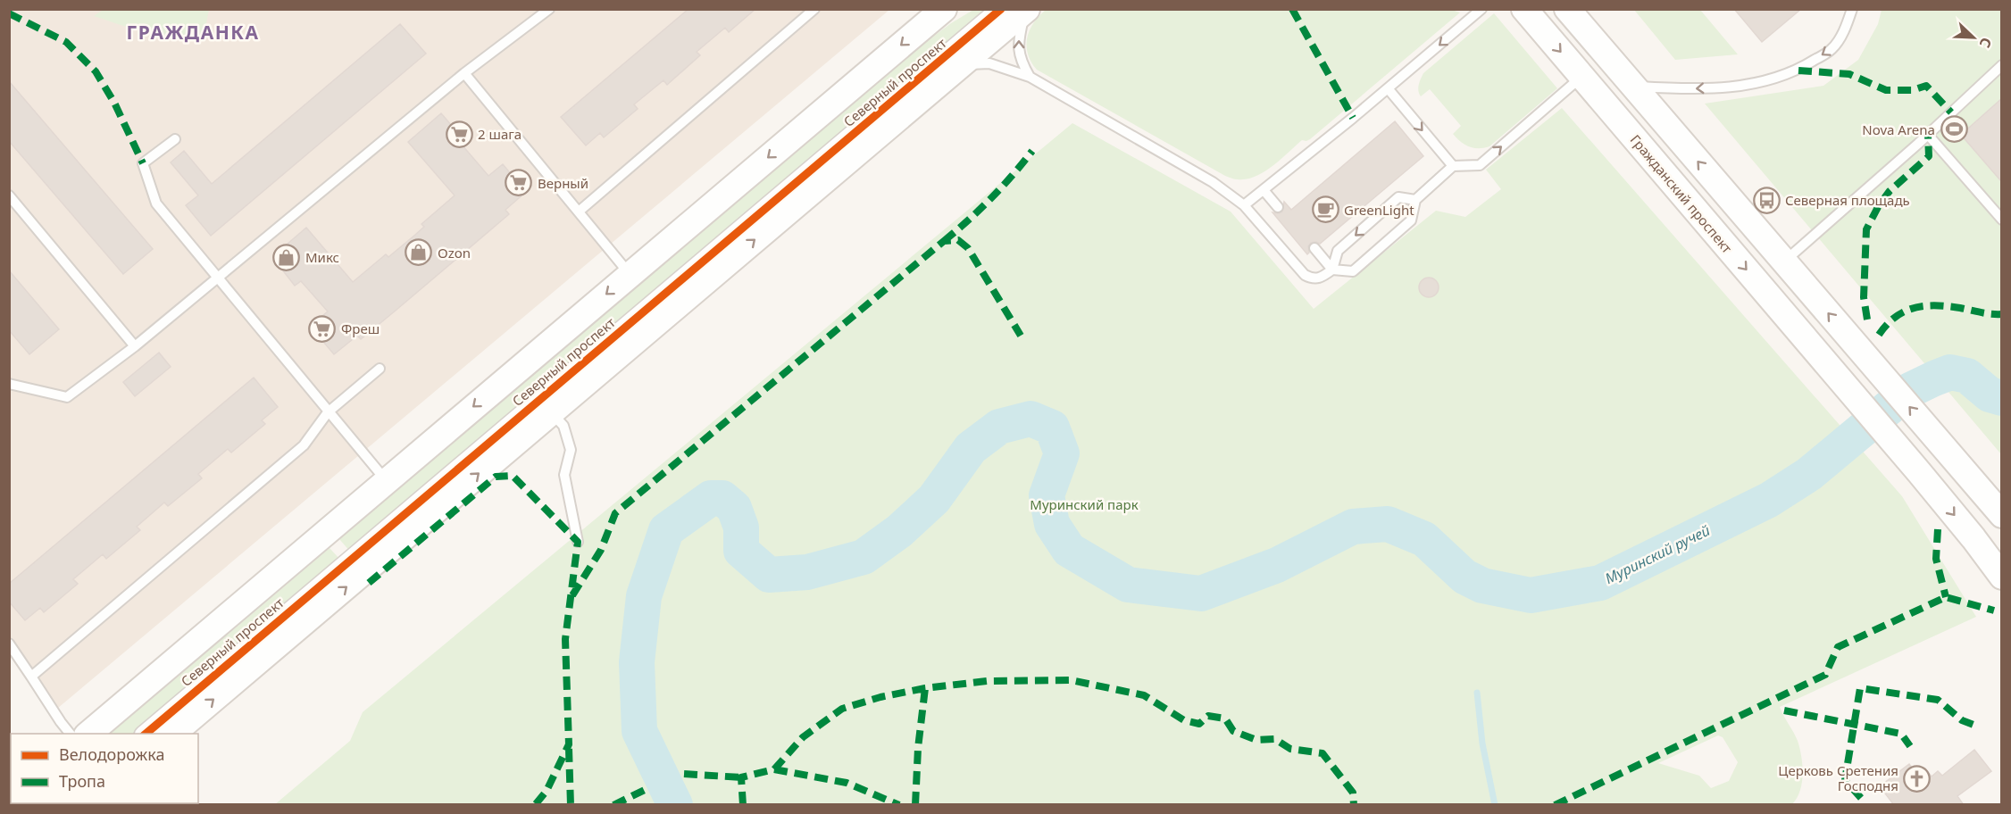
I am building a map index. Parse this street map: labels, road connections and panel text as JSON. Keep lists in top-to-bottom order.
{
  "streets": {
    "main road": ["Северный проспект", "Гражданский проспект"]
  },
  "districts": ["ГРАЖДАНКА"],
  "water": ["Муринский ручей"],
  "parks": ["Муринский парк"],
  "places": {
    "sports": ["Nova Arena"],
    "supermarket": ["2 шага", "Верный", "Фреш"],
    "bus stop": ["Северная площадь"],
    "cafe": ["GreenLight"],
    "shop": ["Ozon", "Микс"],
    "church": ["Церковь Сретения Господня"]
  },
  "legend": ["Велодорожка", "Тропа"],
  "north": "bottom right"
}
